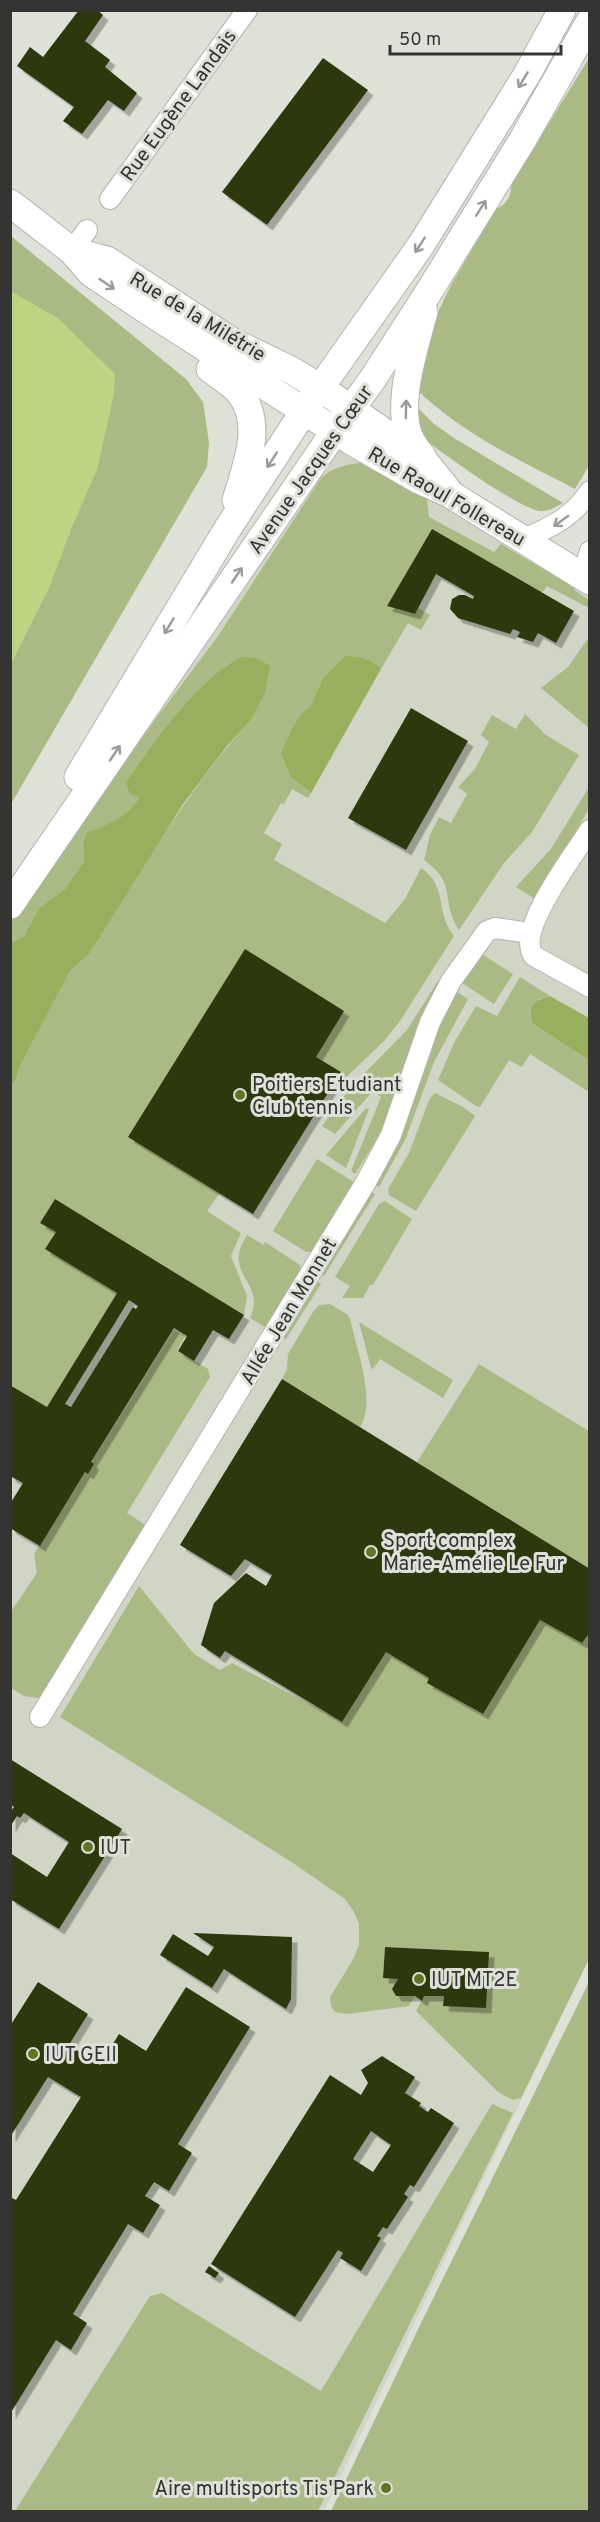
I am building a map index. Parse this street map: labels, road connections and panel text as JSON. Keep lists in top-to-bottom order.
{
  "streets": {
    "main road": ["Rue de la Milétrie", "Avenue Jacques Cœur", "Rue Raoul Follereau"],
    "street": ["Rue Eugène Landais", "Allée Jean Monnet"]
  },
  "crossings": [
    ["Rue de la Milétrie", "Avenue Jacques Cœur"],
    ["Rue de la Milétrie", "Rue Raoul Follereau"],
    ["Avenue Jacques Cœur", "Rue Raoul Follereau"]
  ],
  "places": [
    "Poitiers Etudiant Club tennis",
    "Sport complex Marie-Amélie Le Fur",
    "IUT",
    "IUT MT2E",
    "IUT GEII",
    "Aire multisports Tis'Park"
  ],
  "scale_bar": "50 m"
}
